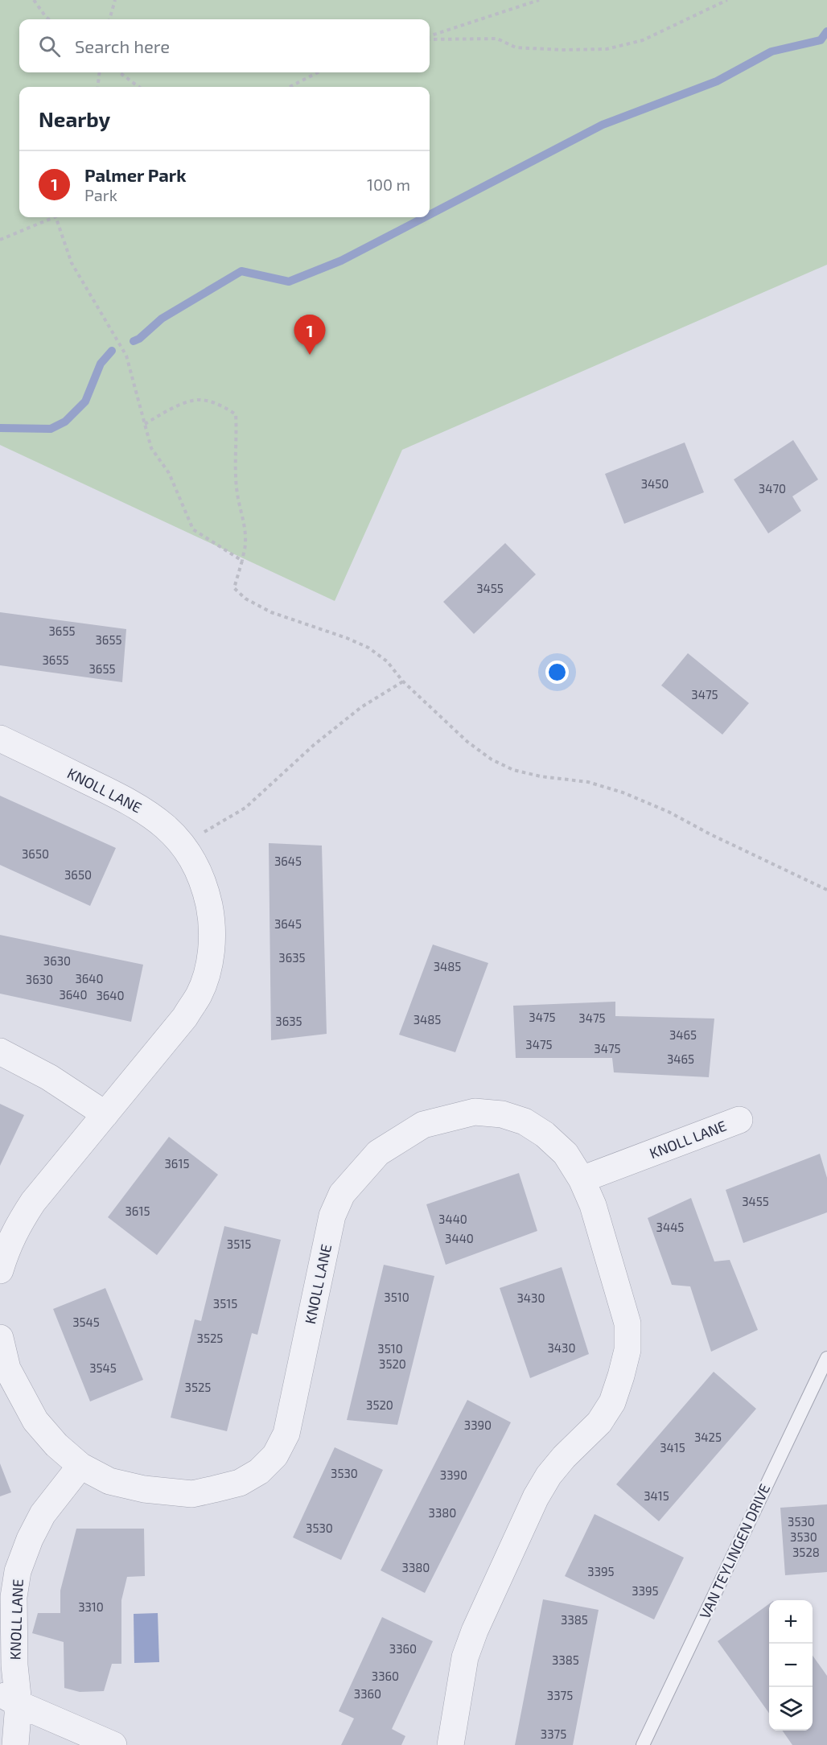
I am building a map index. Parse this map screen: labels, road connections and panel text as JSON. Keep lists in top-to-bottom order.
{
  "streets": {
    "street": ["KNOLL LANE"],
    "lane": ["VAN TEYLINGEN DRIVE"]
  },
  "house_numbers": [
    "3450",
    "3470",
    "3455",
    "3655",
    "3655",
    "3655",
    "3655",
    "3475",
    "3650",
    "3645",
    "3650",
    "3645",
    "3635",
    "3630",
    "3485",
    "3640",
    "3630",
    "3640",
    "3640",
    "3475",
    "3475",
    "3485",
    "3635",
    "3465",
    "3475",
    "3475",
    "3465",
    "3615",
    "3455",
    "3615",
    "3440",
    "3445",
    "3440",
    "3515",
    "3510",
    "3430",
    "3515",
    "3545",
    "3525",
    "3430",
    "3510",
    "3520",
    "3545",
    "3525",
    "3520",
    "3390",
    "3425",
    "3415",
    "3530",
    "3390",
    "3415",
    "3380",
    "3530",
    "3530",
    "3530",
    "3528",
    "3380",
    "3395",
    "3395",
    "3310",
    "3385",
    "3360",
    "3385",
    "3360",
    "3360",
    "3375",
    "3375"
  ],
  "page": {
    "search": "Search here",
    "heading": "Nearby",
    "list": [
      {
        "mark": "1",
        "name": "Palmer Park",
        "note": "Park",
        "value": "100 m"
      }
    ],
    "pins": "1",
    "map_buttons": ["+", "−"]
  }
}
